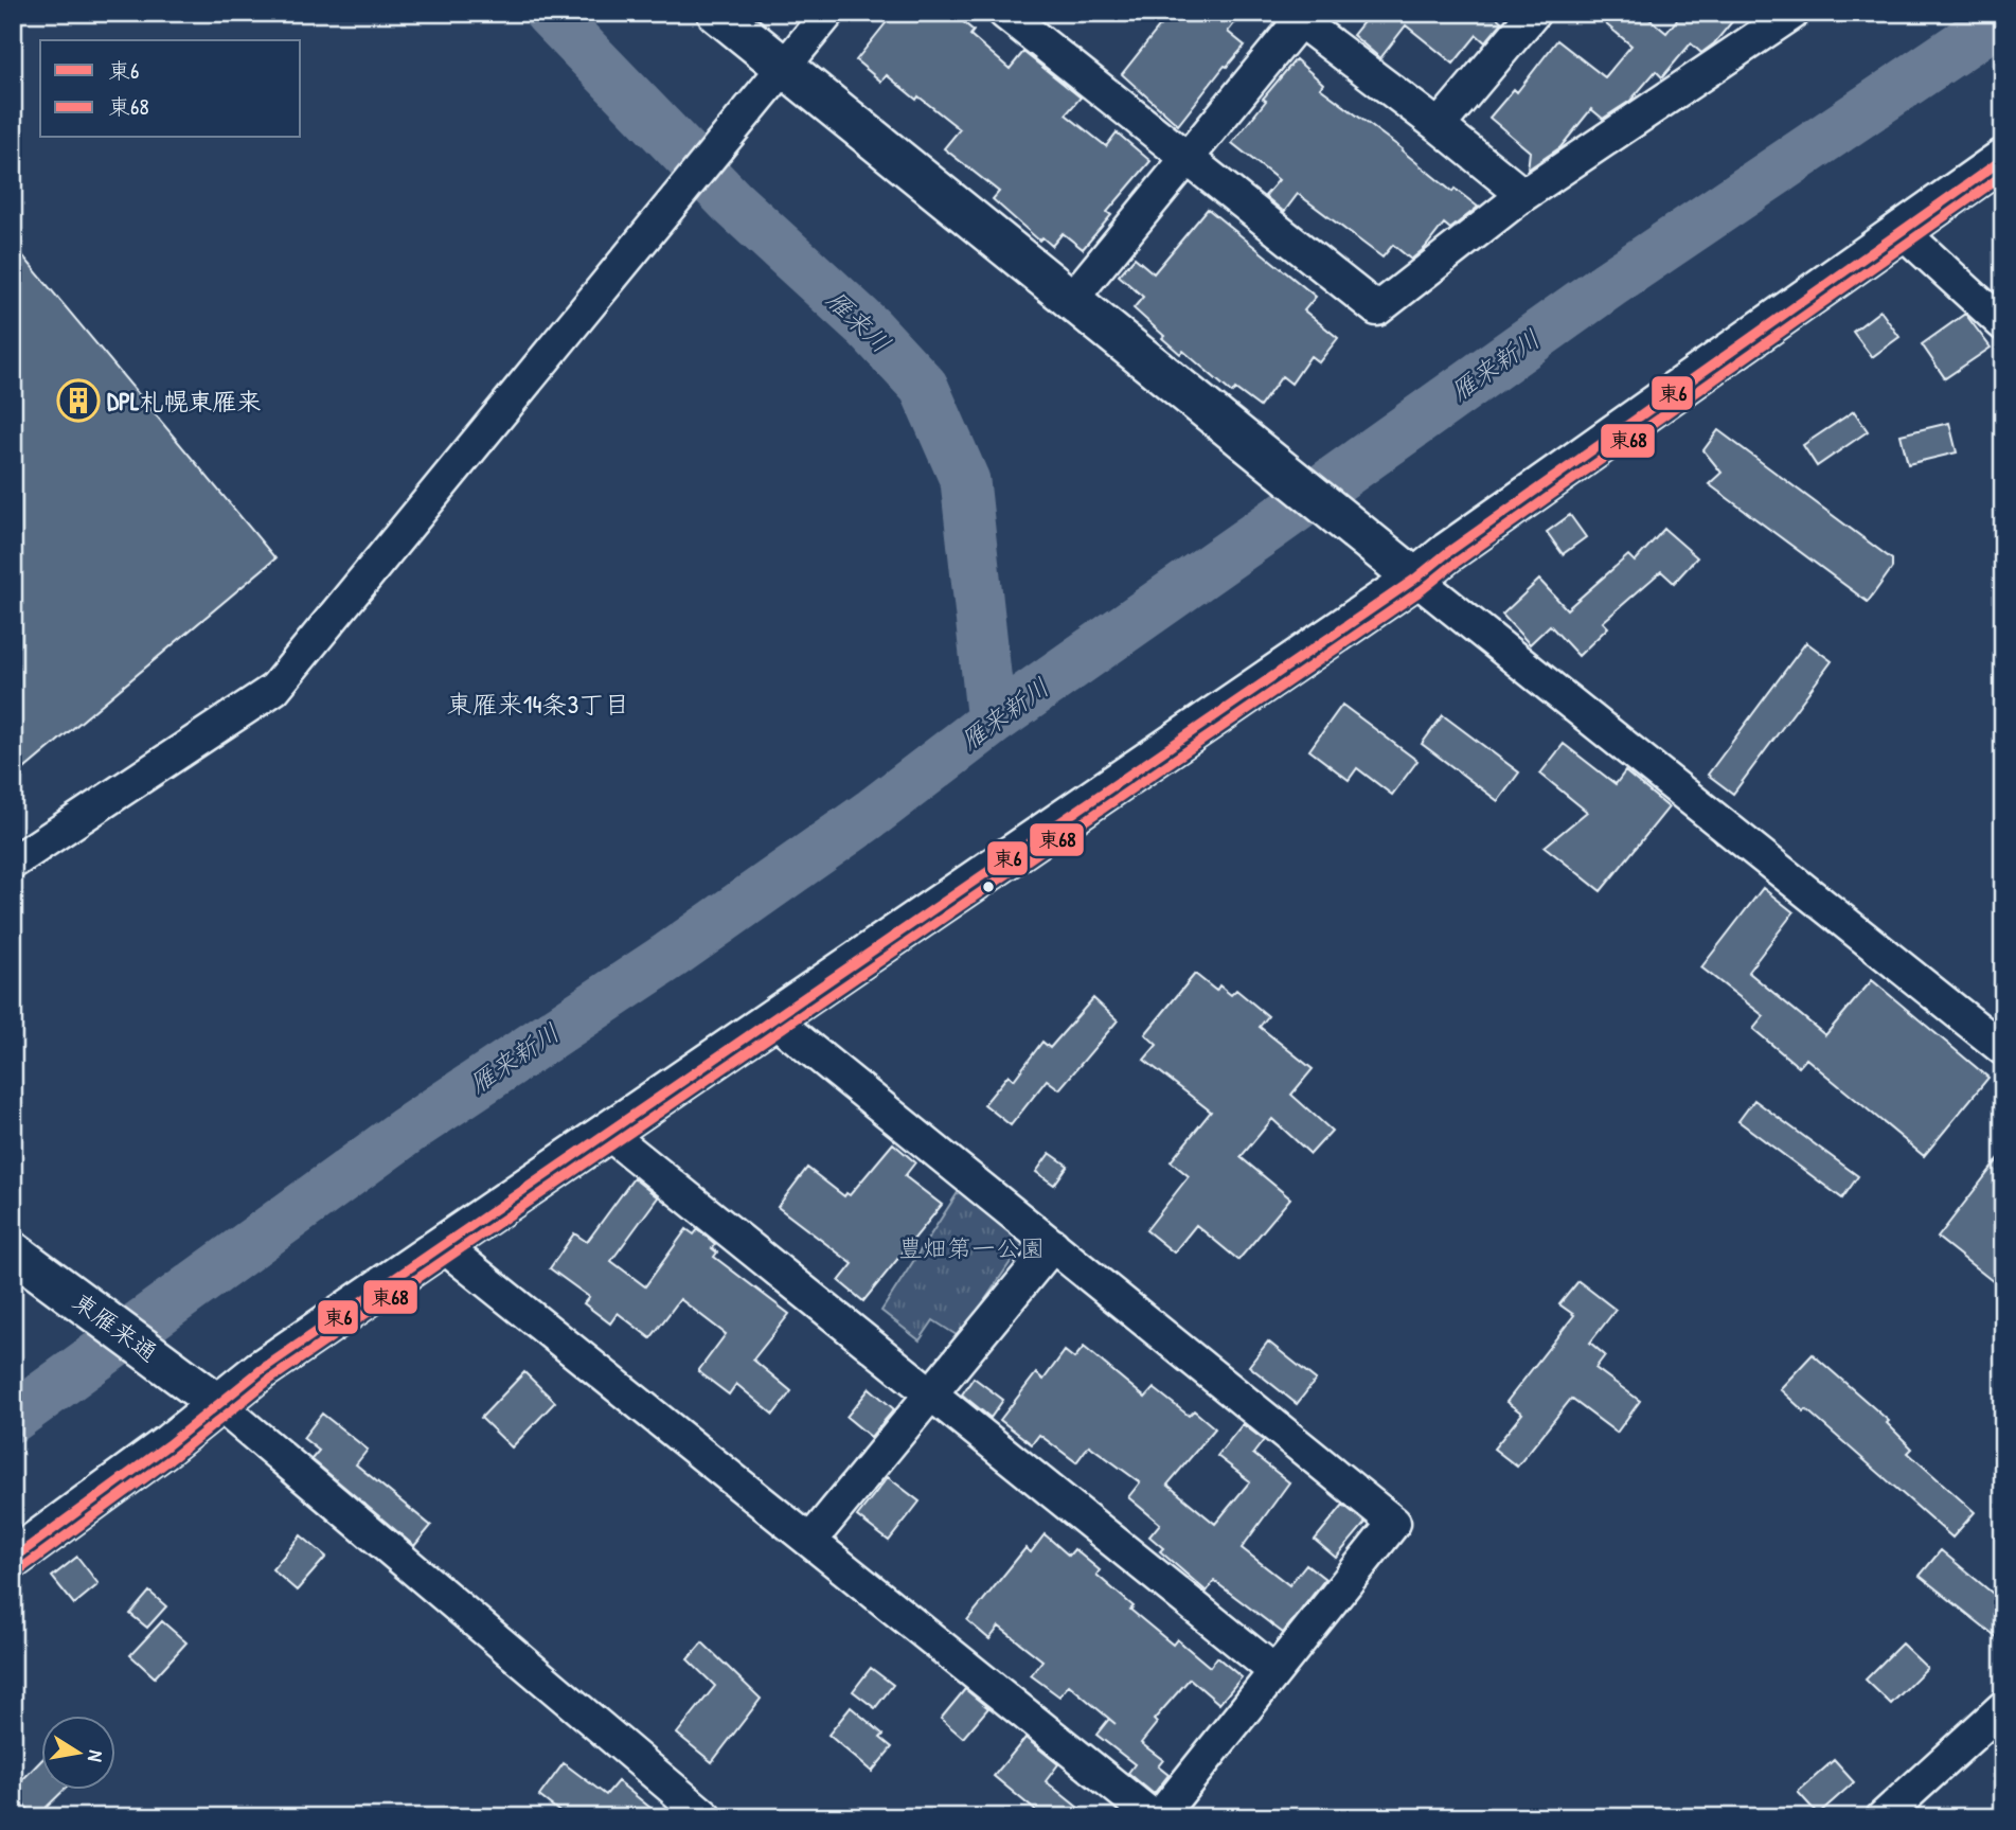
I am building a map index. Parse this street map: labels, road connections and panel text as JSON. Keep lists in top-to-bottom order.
{
  "streets": {
    "street": ["東雁来通"]
  },
  "districts": ["東雁来14条3丁目"],
  "water": ["雁来川", "雁来新川"],
  "parks": ["豊畑第一公園"],
  "places": {
    "building": ["DPL札幌東雁来"]
  },
  "lines": ["transit line 東6", "transit line 東68"],
  "legend": ["東6", "東68"],
  "north": "right"
}
